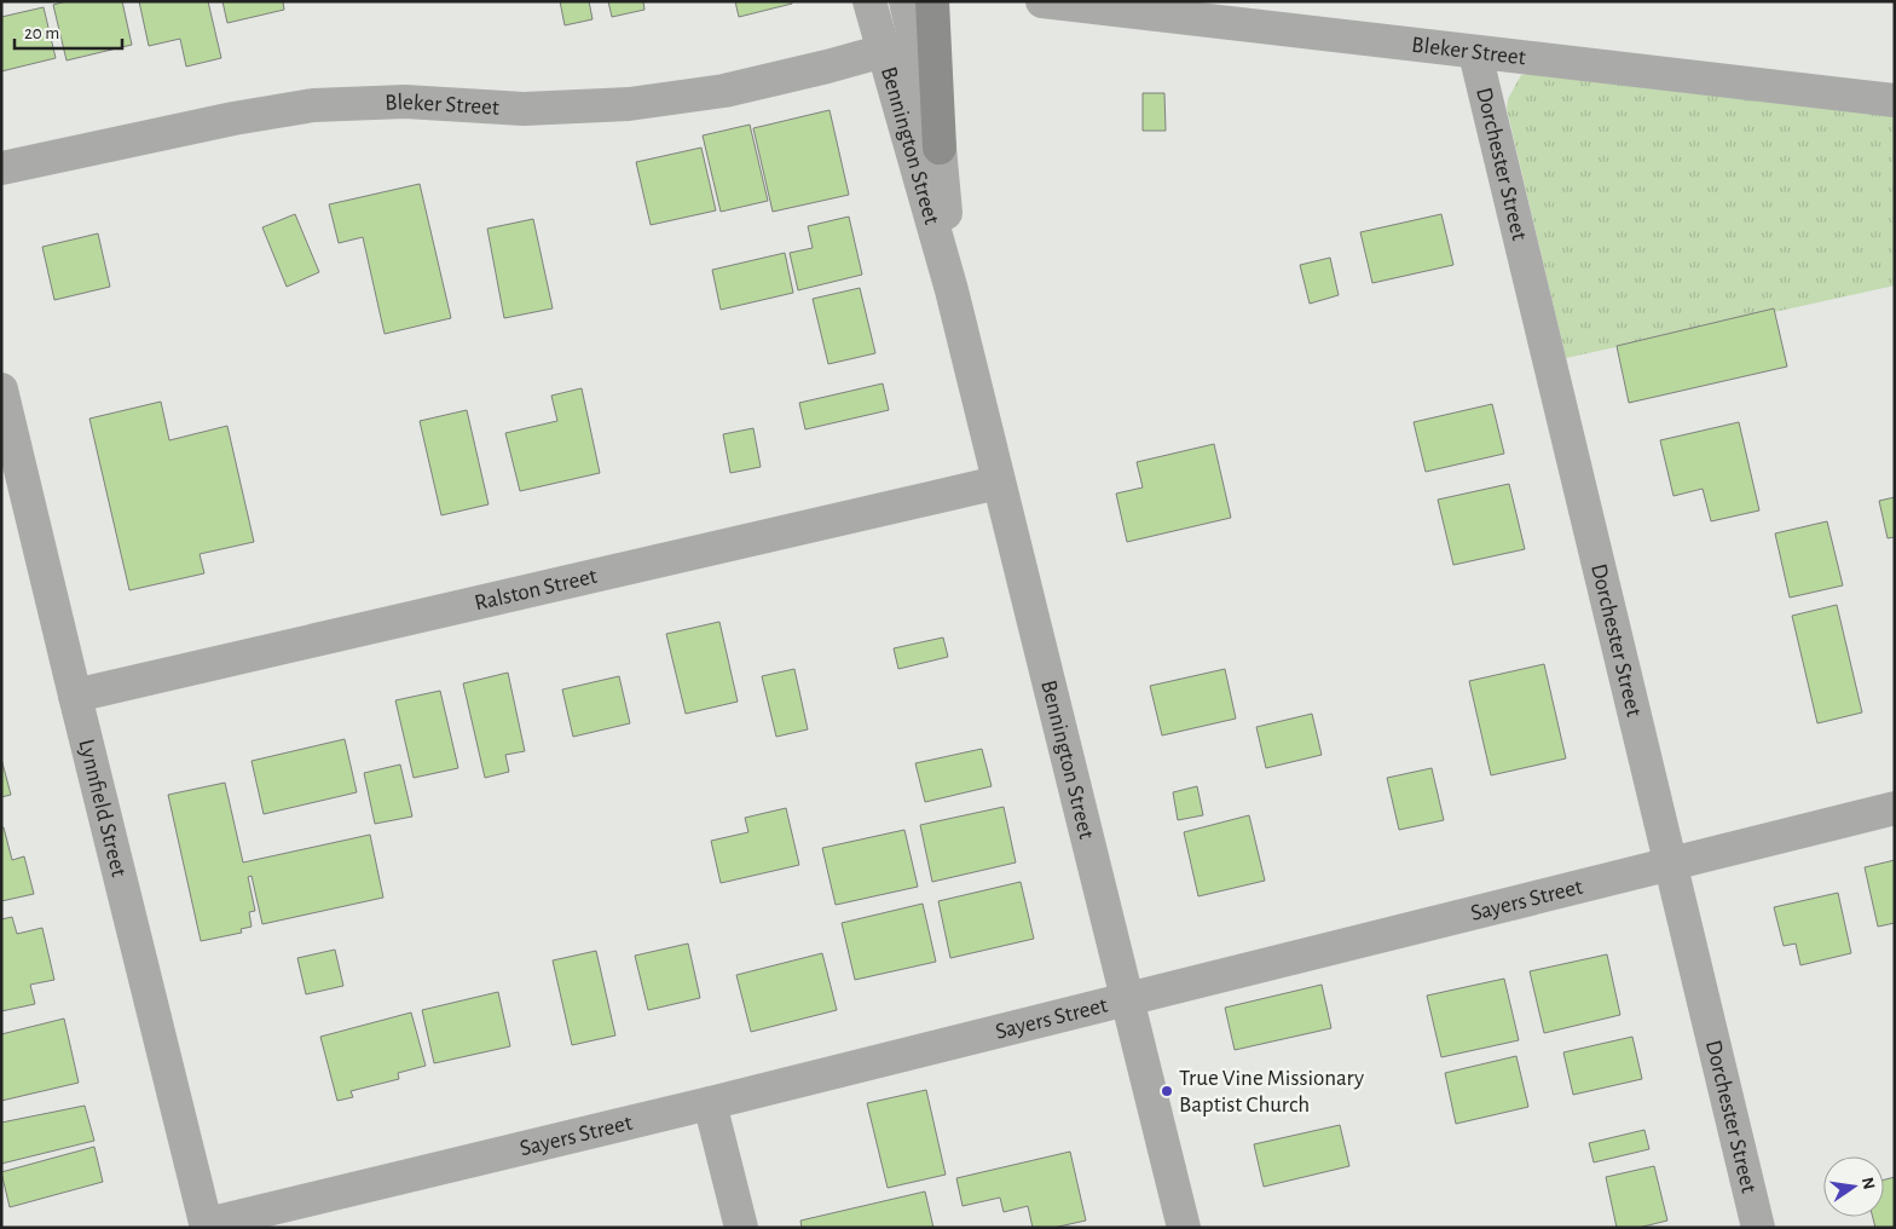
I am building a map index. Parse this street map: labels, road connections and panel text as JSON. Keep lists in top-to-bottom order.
{
  "streets": {
    "street": [
      "Bleker Street",
      "Bennington Street",
      "Dorchester Street",
      "Ralston Street",
      "Lynnfield Street",
      "Sayers Street"
    ]
  },
  "crossings": [
    ["Bleker Street", "Bennington Street"],
    ["Bleker Street", "Dorchester Street"],
    ["Bennington Street", "Ralston Street"],
    ["Bennington Street", "Sayers Street"],
    ["Dorchester Street", "Sayers Street"],
    ["Ralston Street", "Lynnfield Street"],
    ["Lynnfield Street", "Sayers Street"]
  ],
  "places": ["True Vine Missionary Baptist Church"],
  "scale_bar": "20 m",
  "north": "right"
}
